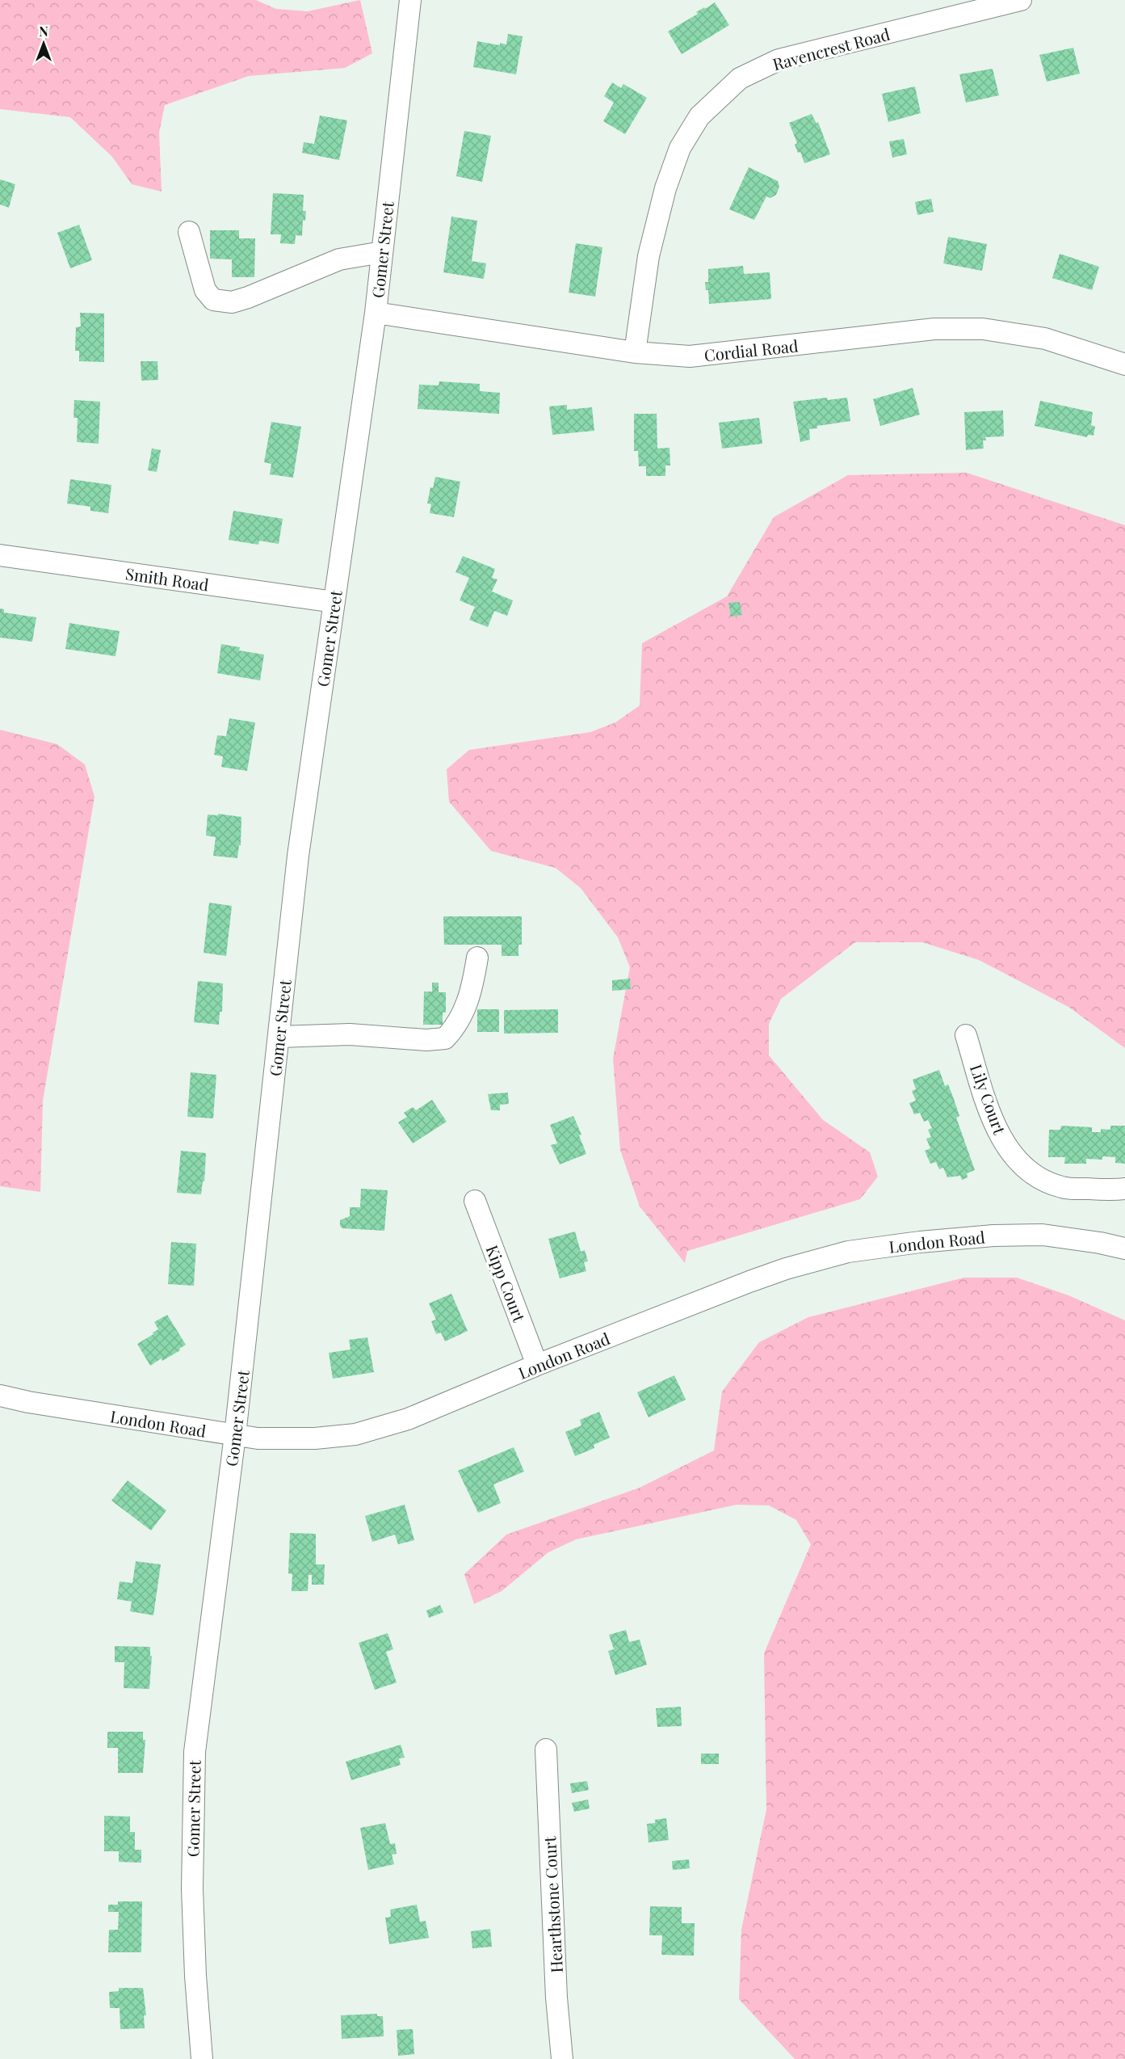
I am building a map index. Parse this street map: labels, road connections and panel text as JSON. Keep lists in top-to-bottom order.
{
  "streets": {
    "street": [
      "Ravencrest Road",
      "Gomer Street",
      "Cordial Road",
      "Smith Road",
      "Lily Court",
      "London Road",
      "Kipp Court",
      "Hearthstone Court"
    ]
  },
  "crossings": [
    ["Ravencrest Road", "Cordial Road"],
    ["Gomer Street", "Cordial Road"],
    ["Gomer Street", "Smith Road"],
    ["Gomer Street", "London Road"],
    ["London Road", "Kipp Court"]
  ],
  "north": "top"
}
